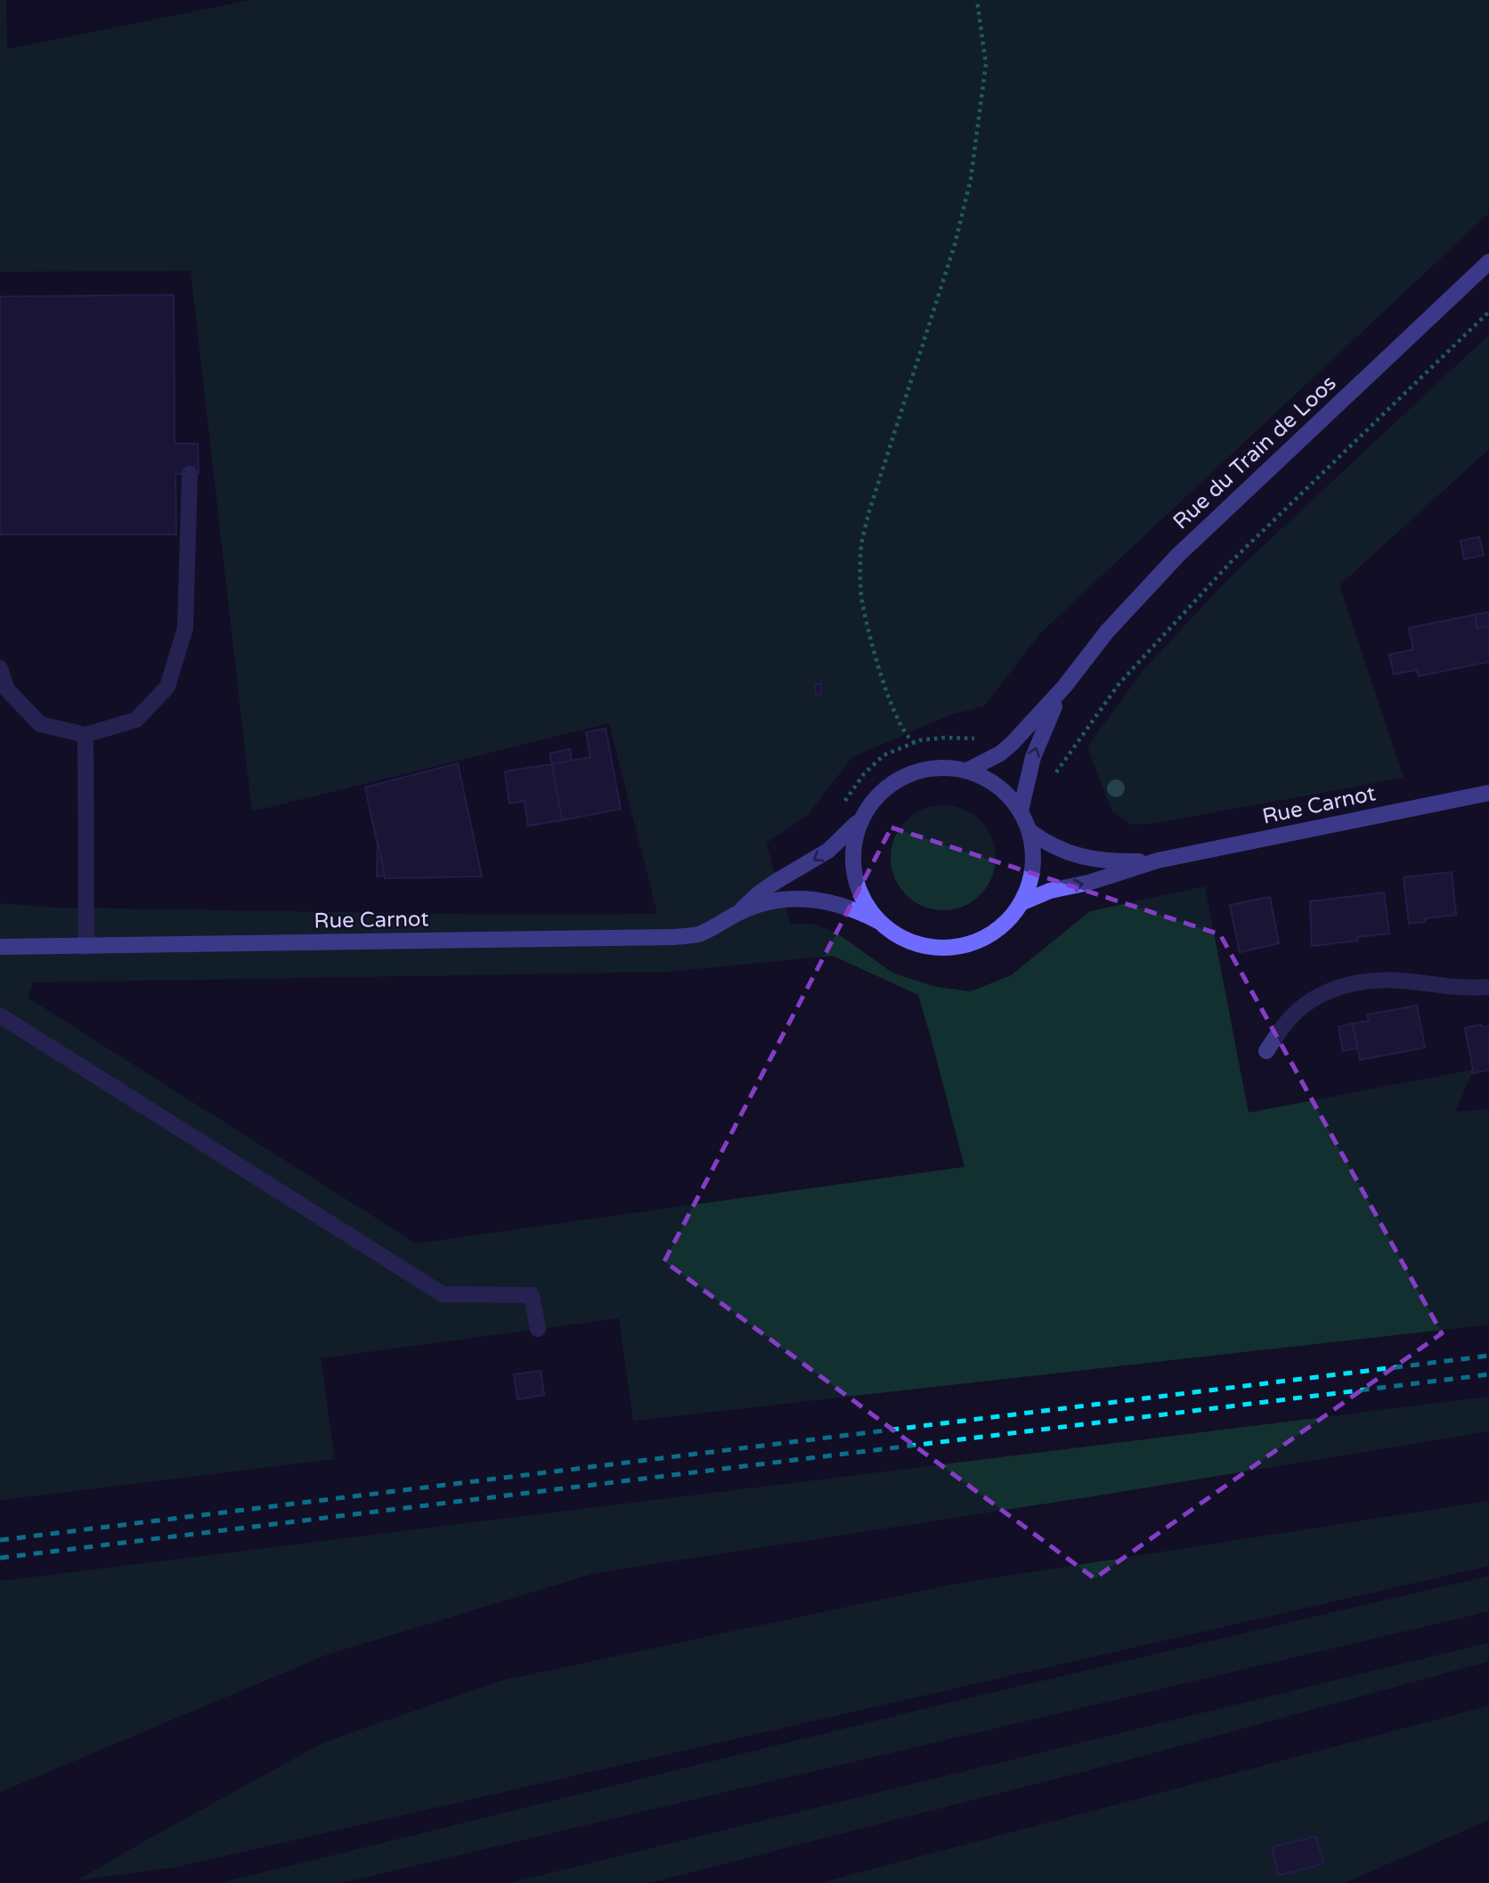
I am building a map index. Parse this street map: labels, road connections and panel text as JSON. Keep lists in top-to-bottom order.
{
  "streets": {
    "street": ["Rue du Train de Loos", "Rue Carnot"]
  },
  "crossings": [
    ["Rue du Train de Loos", "Rue Carnot"]
  ]
}
